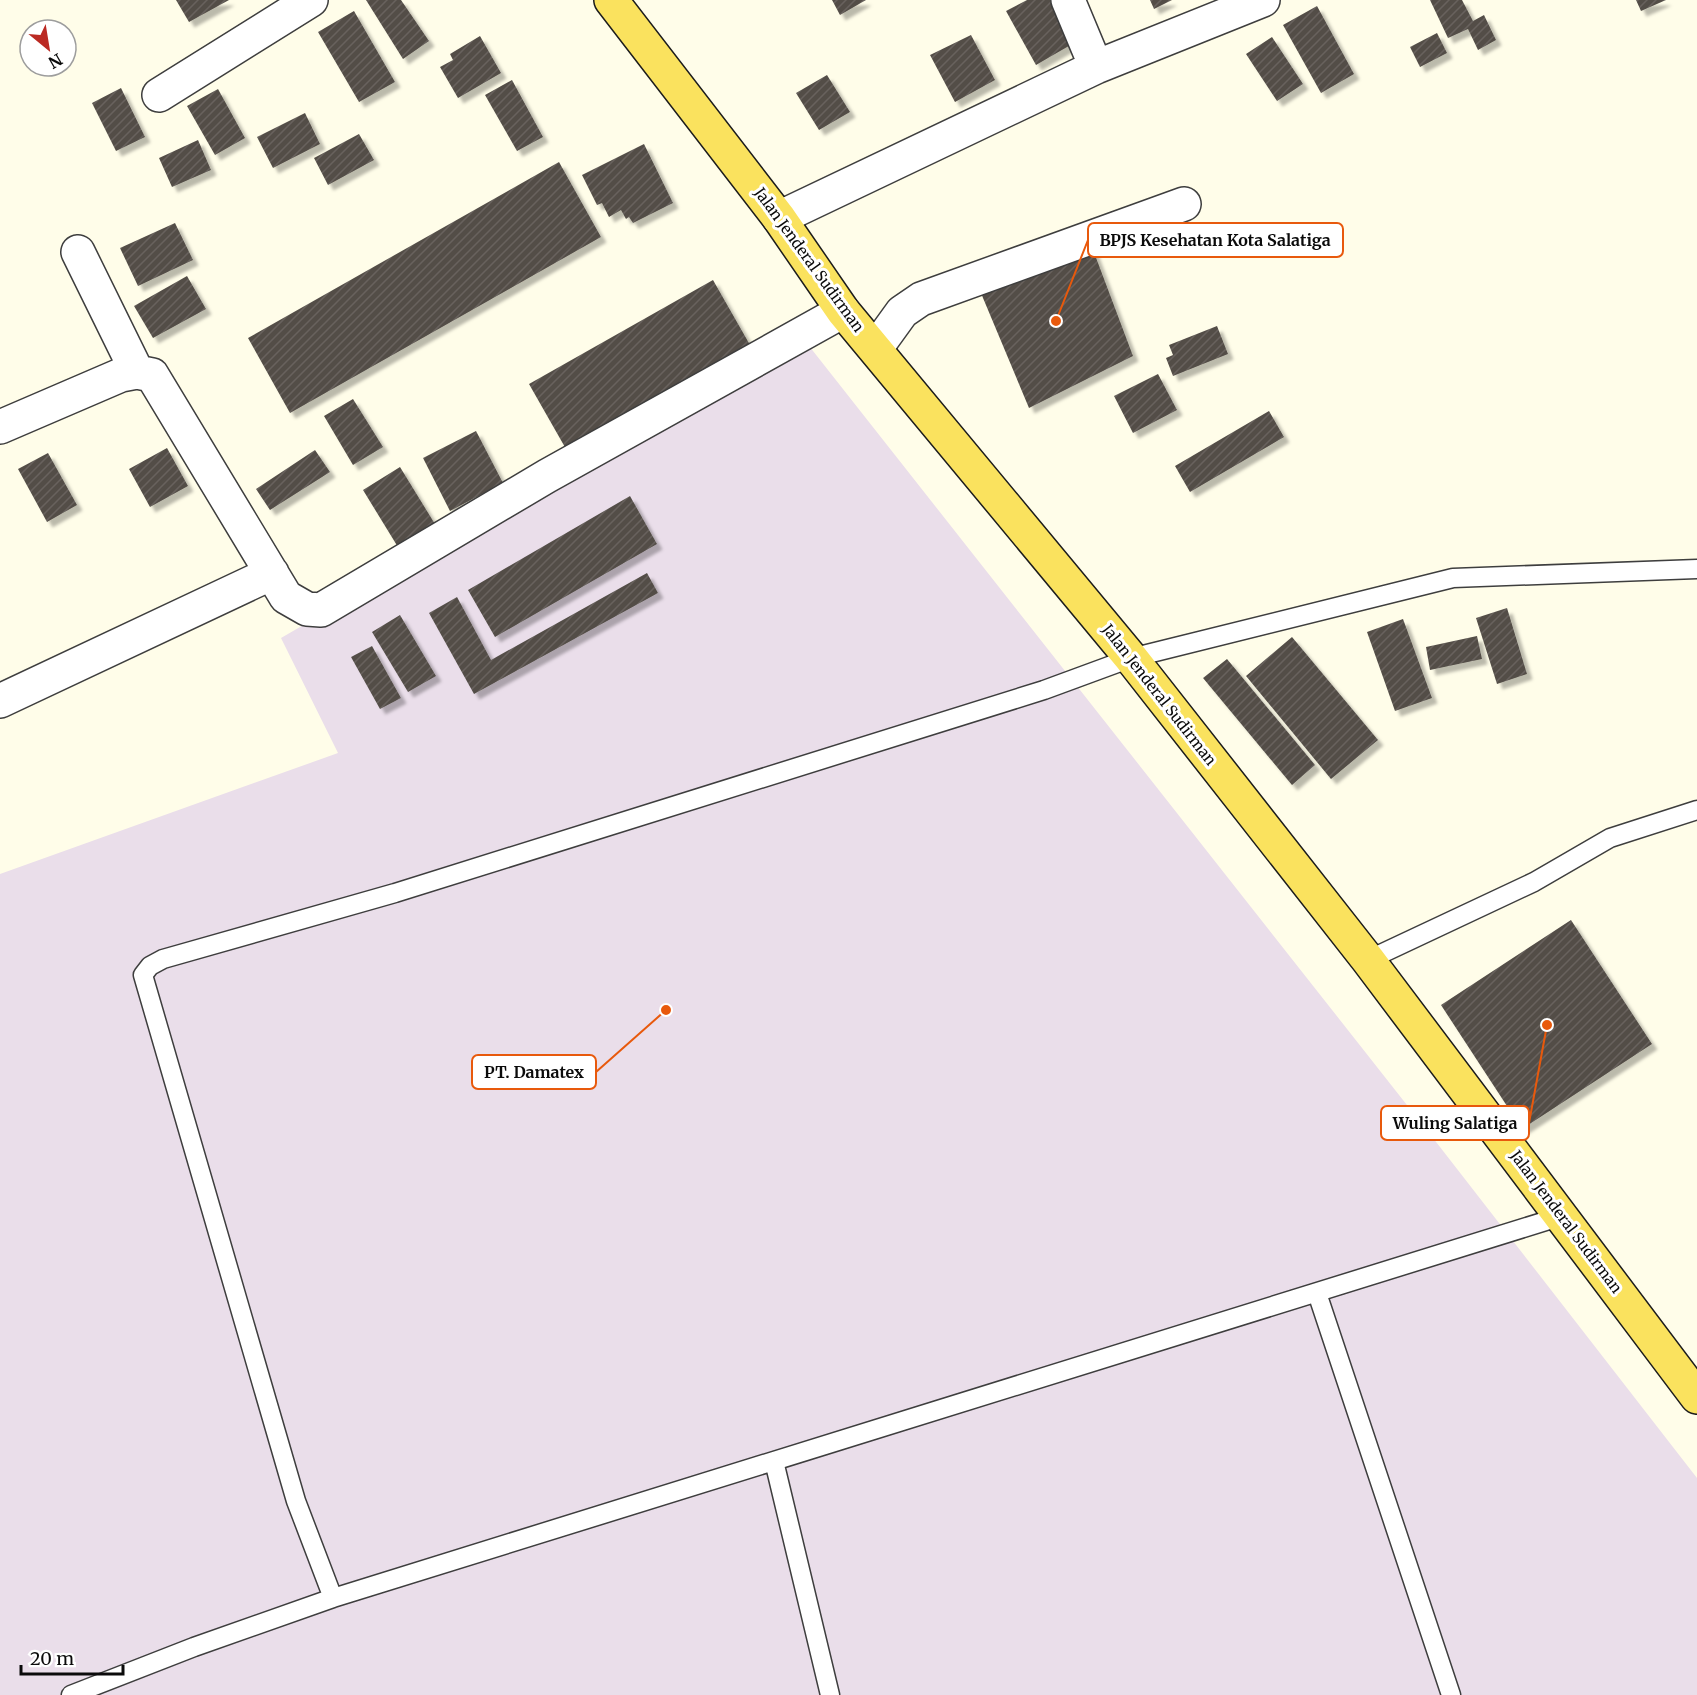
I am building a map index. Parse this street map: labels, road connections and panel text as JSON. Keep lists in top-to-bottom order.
{
  "streets": {
    "main road": ["Jalan Jenderal Sudirman"]
  },
  "places": ["BPJS Kesehatan Kota Salatiga", "PT. Damatex", "Wuling Salatiga"],
  "scale_bar": "20 m",
  "north": "bottom right"
}
